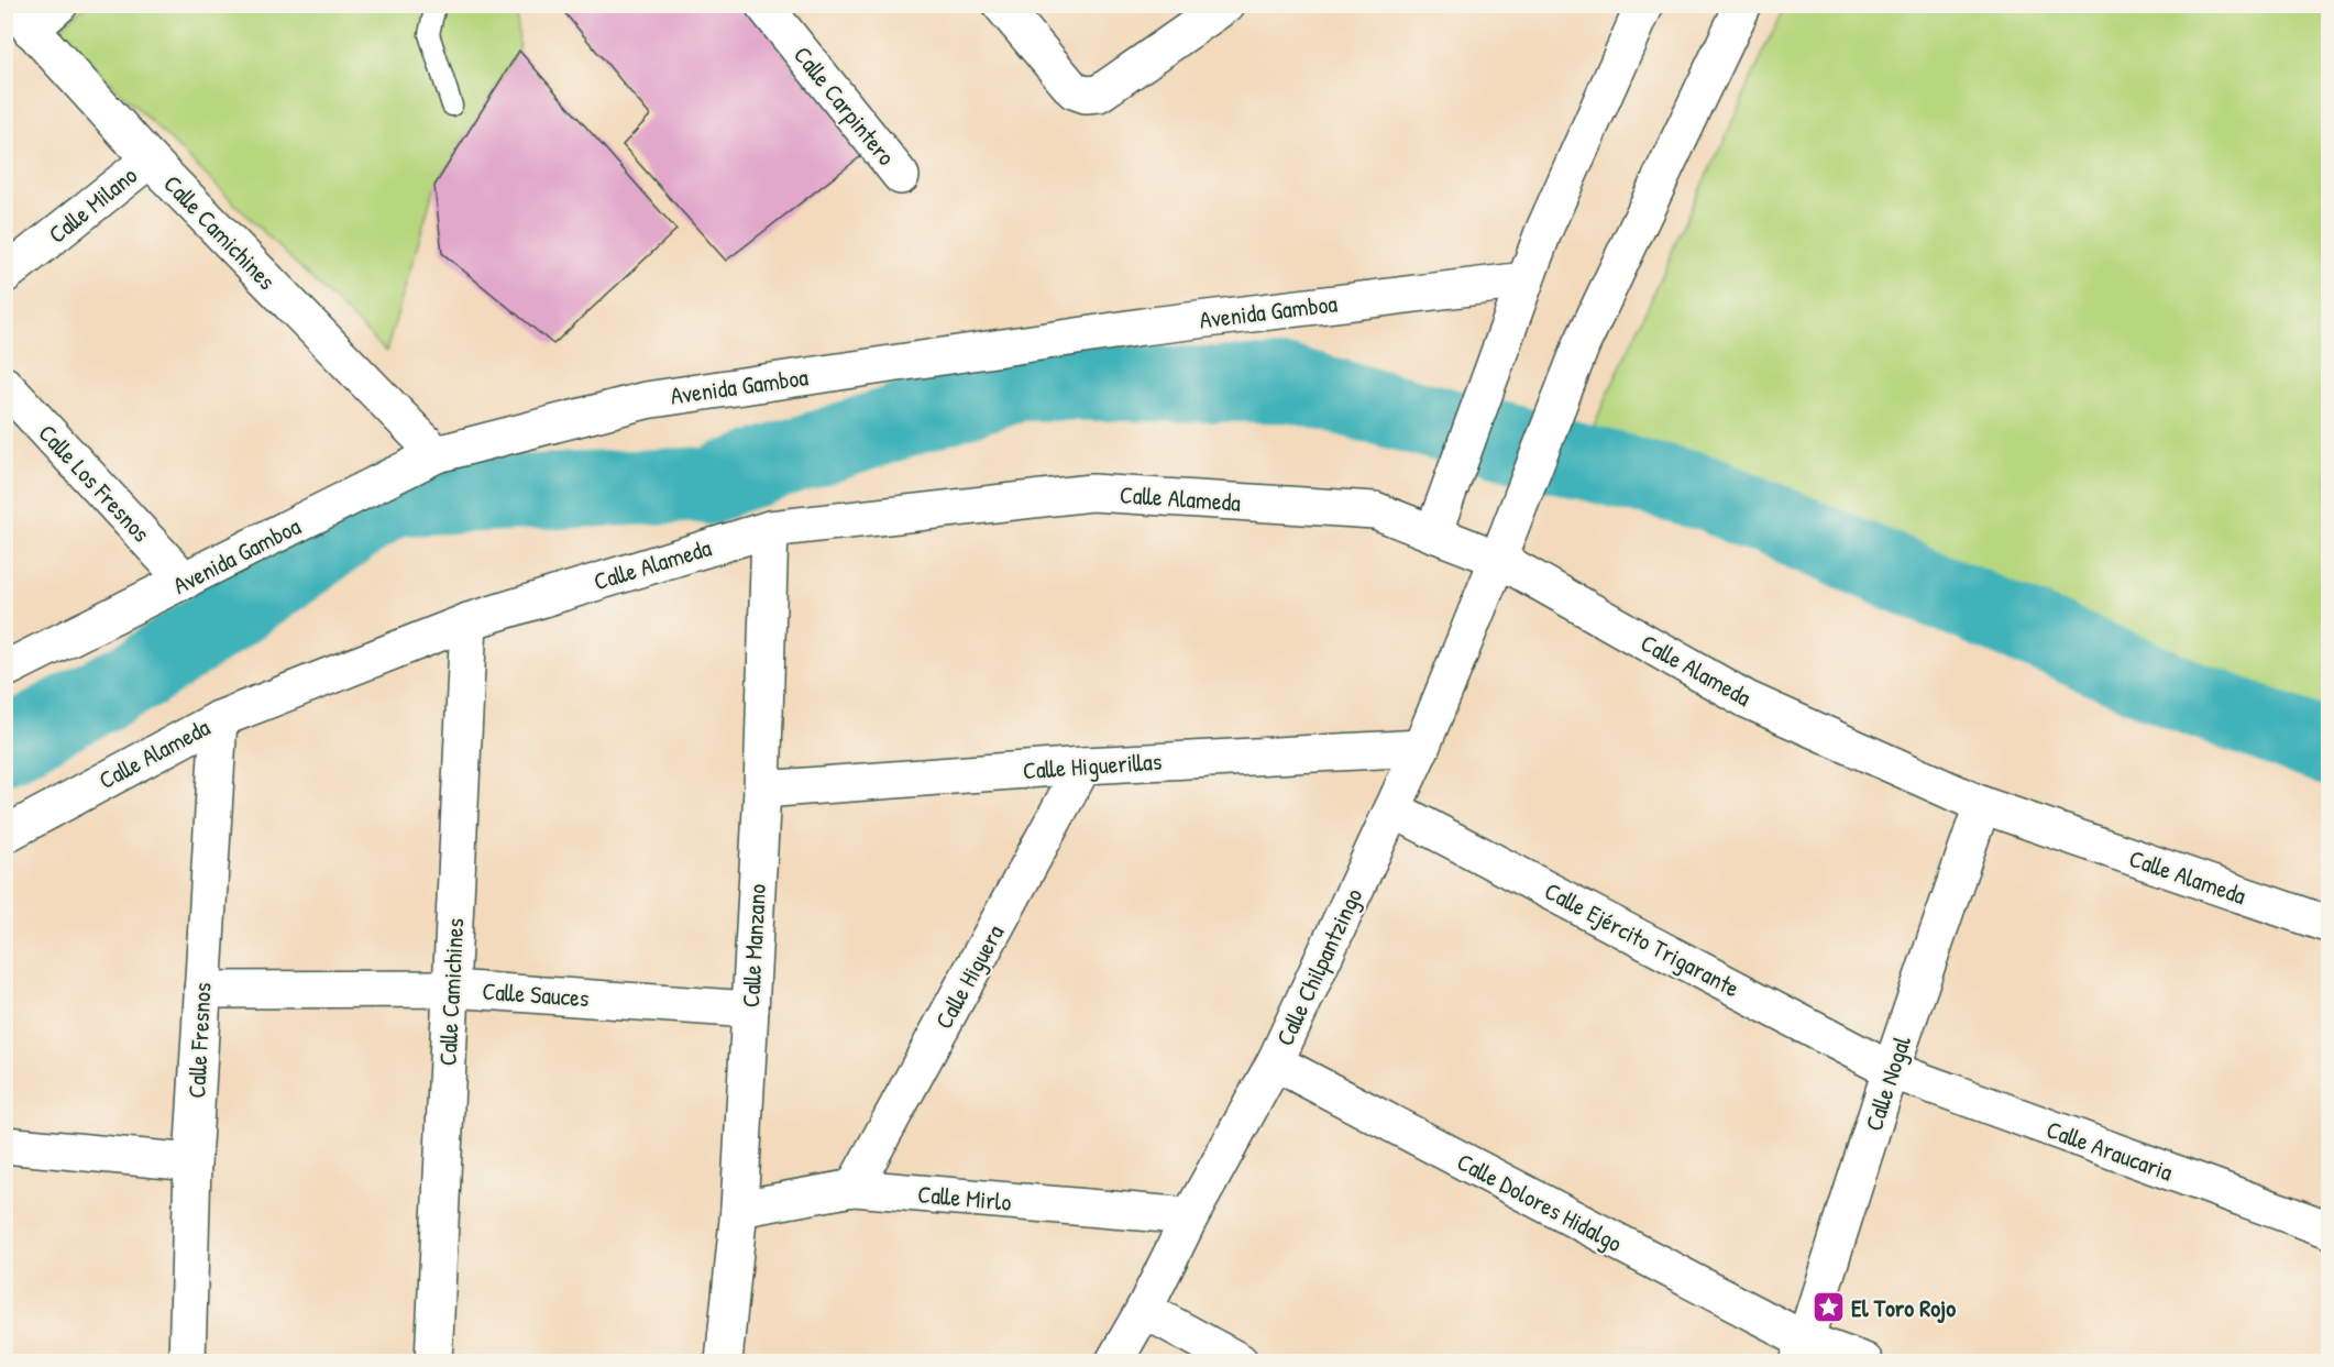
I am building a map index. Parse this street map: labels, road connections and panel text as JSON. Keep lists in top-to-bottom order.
{
  "streets": {
    "street": [
      "Calle Carpintero",
      "Calle Milano",
      "Calle Camichines",
      "Avenida Gamboa",
      "Calle Los Fresnos",
      "Calle Alameda",
      "Calle Higuerillas",
      "Calle Ejército Trigarante",
      "Calle Manzano",
      "Calle Chilpantzingo",
      "Calle Higuera",
      "Calle Sauces",
      "Calle Fresnos",
      "Calle Nogal",
      "Calle Araucaria",
      "Calle Mirlo",
      "Calle Dolores Hidalgo"
    ]
  },
  "crossings": [
    ["Calle Milano", "Calle Camichines"],
    ["Calle Camichines", "Avenida Gamboa"],
    ["Calle Camichines", "Calle Alameda"],
    ["Calle Camichines", "Calle Sauces"],
    ["Avenida Gamboa", "Calle Los Fresnos"],
    ["Calle Alameda", "Calle Manzano"],
    ["Calle Alameda", "Calle Chilpantzingo"],
    ["Calle Alameda", "Calle Fresnos"],
    ["Calle Alameda", "Calle Nogal"],
    ["Calle Higuerillas", "Calle Manzano"],
    ["Calle Higuerillas", "Calle Chilpantzingo"],
    ["Calle Higuerillas", "Calle Higuera"],
    ["Calle Ejército Trigarante", "Calle Chilpantzingo"],
    ["Calle Ejército Trigarante", "Calle Nogal"],
    ["Calle Ejército Trigarante", "Calle Araucaria"],
    ["Calle Manzano", "Calle Sauces"],
    ["Calle Manzano", "Calle Mirlo"],
    ["Calle Chilpantzingo", "Calle Mirlo"],
    ["Calle Chilpantzingo", "Calle Dolores Hidalgo"],
    ["Calle Higuera", "Calle Mirlo"],
    ["Calle Sauces", "Calle Fresnos"],
    ["Calle Nogal", "Calle Araucaria"],
    ["Calle Nogal", "Calle Dolores Hidalgo"]
  ],
  "places": {
    "place": ["El Toro Rojo"]
  }
}
